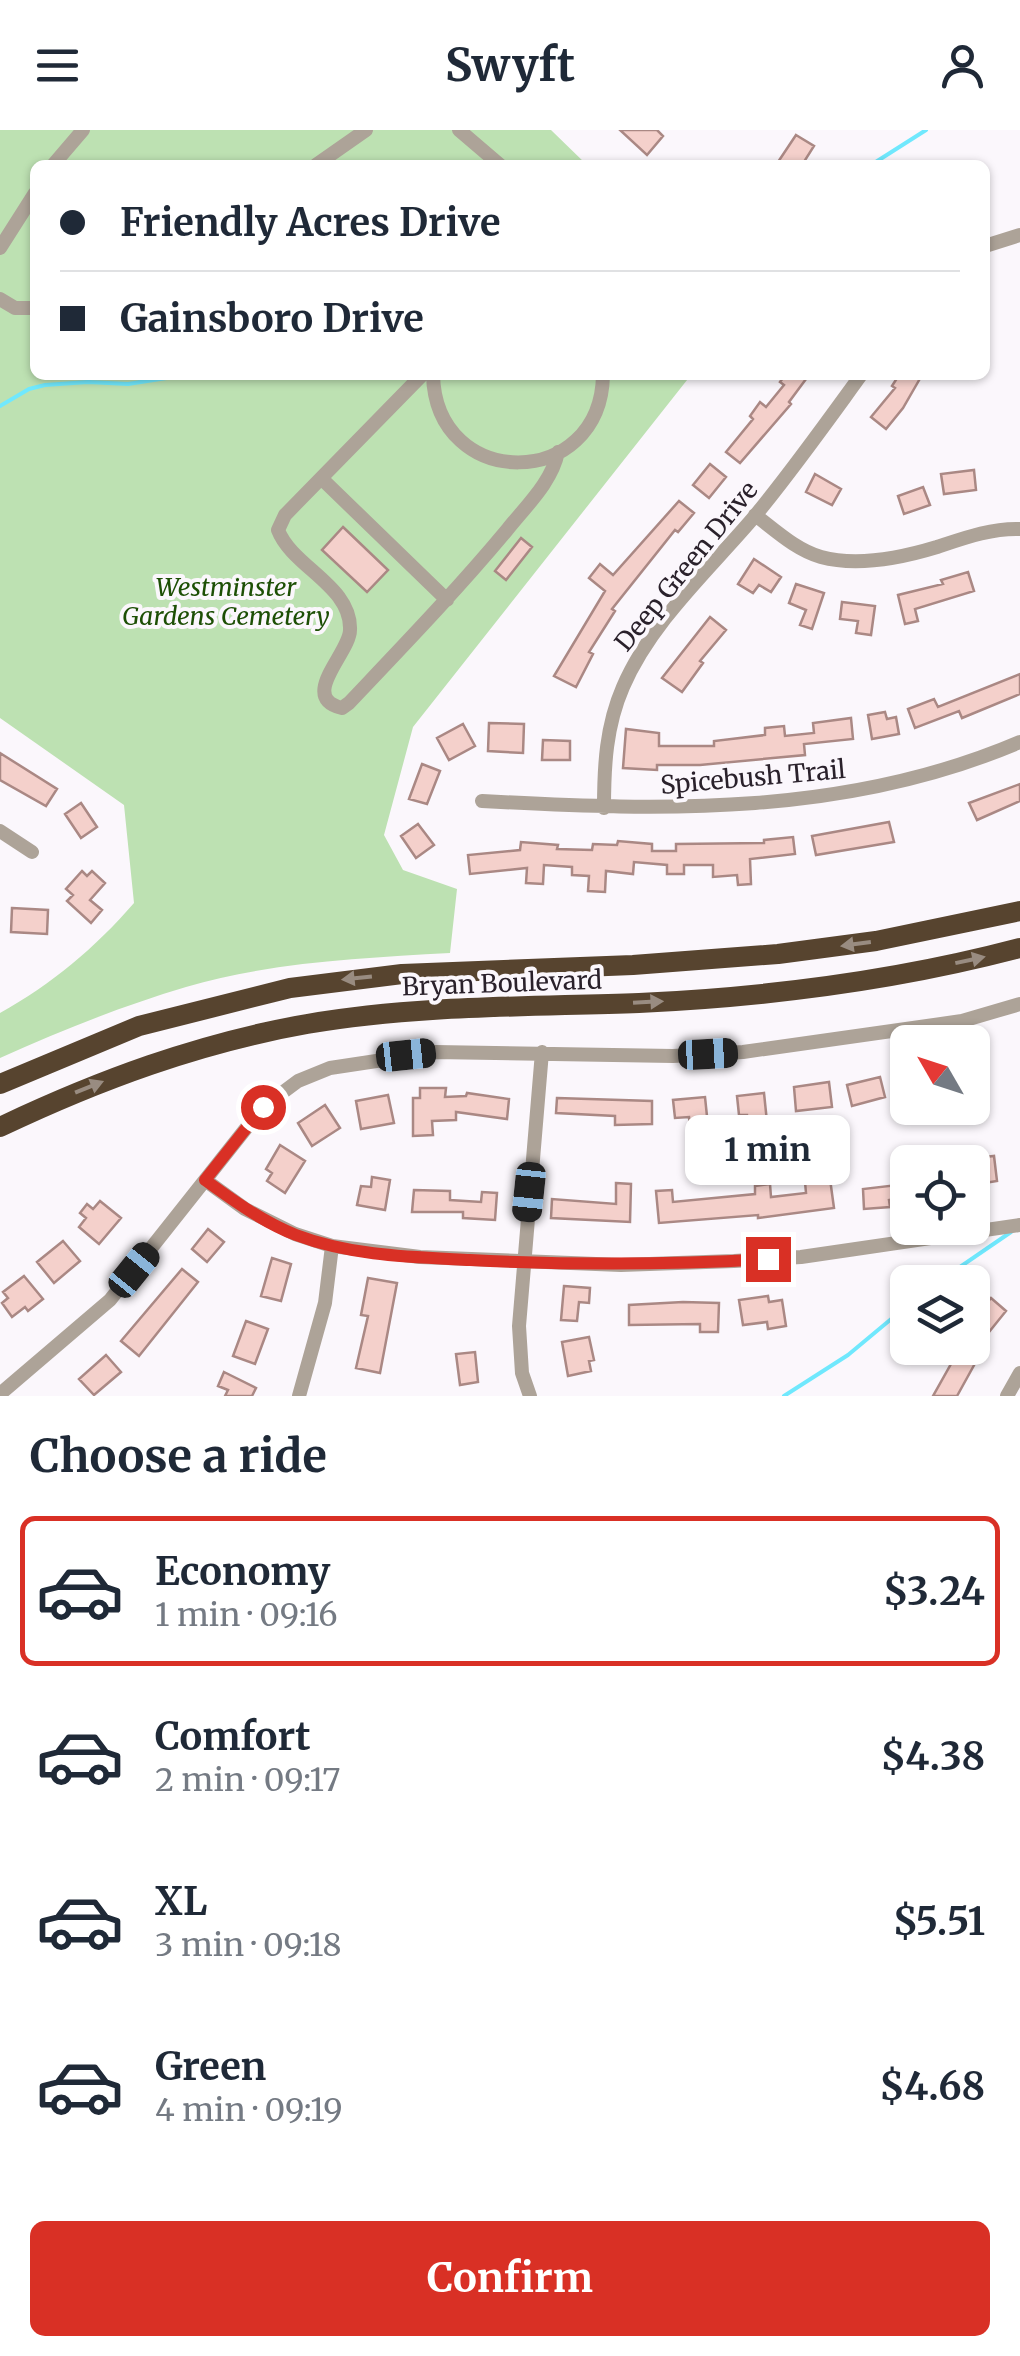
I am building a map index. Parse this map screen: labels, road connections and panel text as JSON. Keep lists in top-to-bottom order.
{
  "streets": {
    "highway": ["Bryan Boulevard"],
    "street": ["Deep Green Drive", "Spicebush Trail"]
  },
  "crossings": [
    ["Deep Green Drive", "Spicebush Trail"]
  ],
  "parks": ["Westminster Gardens Cemetery"],
  "north": "top left",
  "page": {
    "header": "Swyft",
    "banner": ["Friendly Acres Drive", "Gainsboro Drive"],
    "bubble": "1 min",
    "heading": "Choose a ride",
    "list": [
      {
        "name": "Economy",
        "note": "1 min · 09:16",
        "value": "$3.24"
      },
      {
        "name": "Comfort",
        "note": "2 min · 09:17",
        "value": "$4.38"
      },
      {
        "name": "XL",
        "note": "3 min · 09:18",
        "value": "$5.51"
      },
      {
        "name": "Green",
        "note": "4 min · 09:19",
        "value": "$4.68"
      }
    ],
    "buttons": "Confirm"
  }
}
